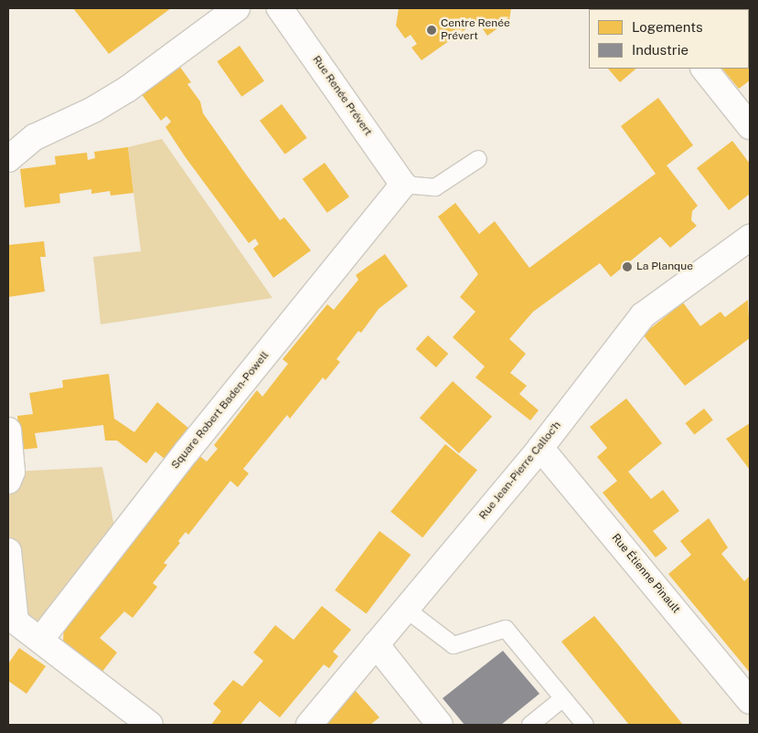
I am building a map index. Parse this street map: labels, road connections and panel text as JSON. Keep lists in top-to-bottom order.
{
  "streets": {
    "street": [
      "Rue Renée Prévert",
      "Square Robert Baden-Powell",
      "Rue Jean-Pierre Calloc'h",
      "Rue Étienne Pinault"
    ]
  },
  "crossings": [
    ["Rue Renée Prévert", "Square Robert Baden-Powell"],
    ["Rue Jean-Pierre Calloc'h", "Rue Étienne Pinault"]
  ],
  "places": ["Centre Renée Prévert", "La Planque"],
  "legend": ["Logements", "Industrie"]
}
